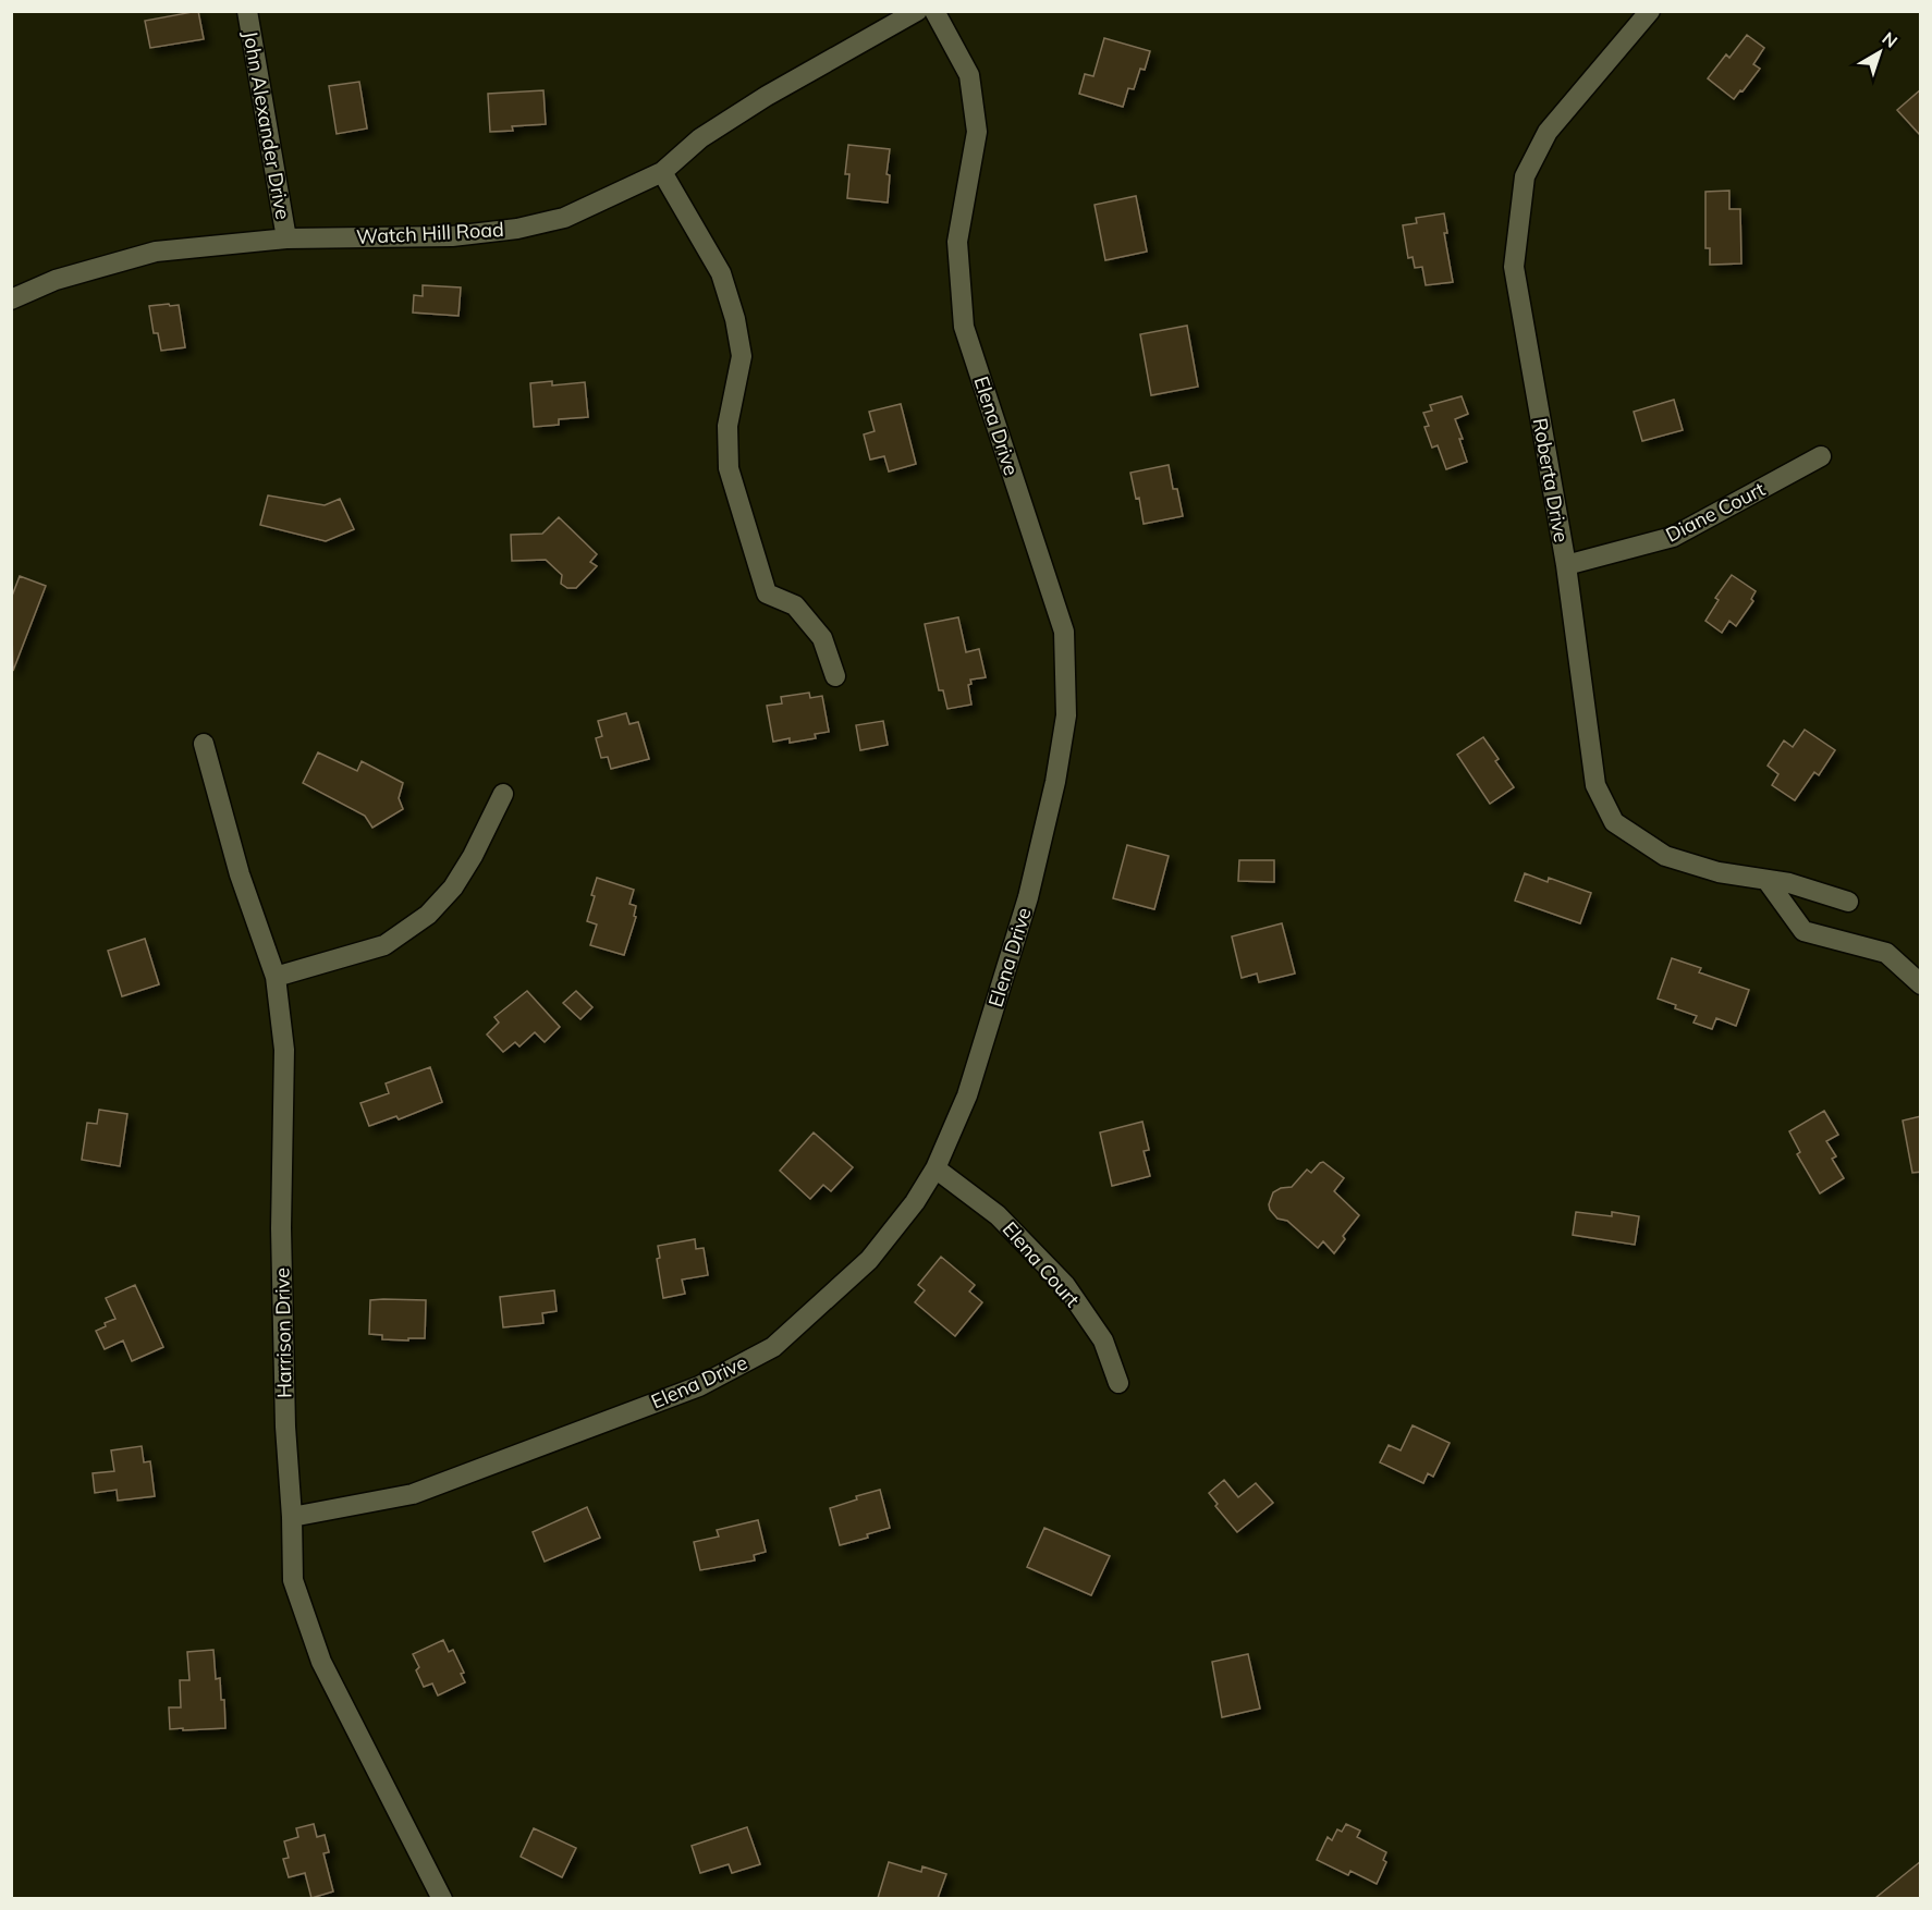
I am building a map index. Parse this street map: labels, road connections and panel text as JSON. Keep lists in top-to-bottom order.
{
  "streets": {
    "street": [
      "John Alexander Drive",
      "Watch Hill Road",
      "Elena Drive",
      "Roberta Drive",
      "Diane Court",
      "Elena Court",
      "Harrison Drive"
    ]
  },
  "crossings": [
    ["John Alexander Drive", "Watch Hill Road"],
    ["Elena Drive", "Elena Court"],
    ["Elena Drive", "Harrison Drive"],
    ["Roberta Drive", "Diane Court"]
  ],
  "north": "top right"
}
